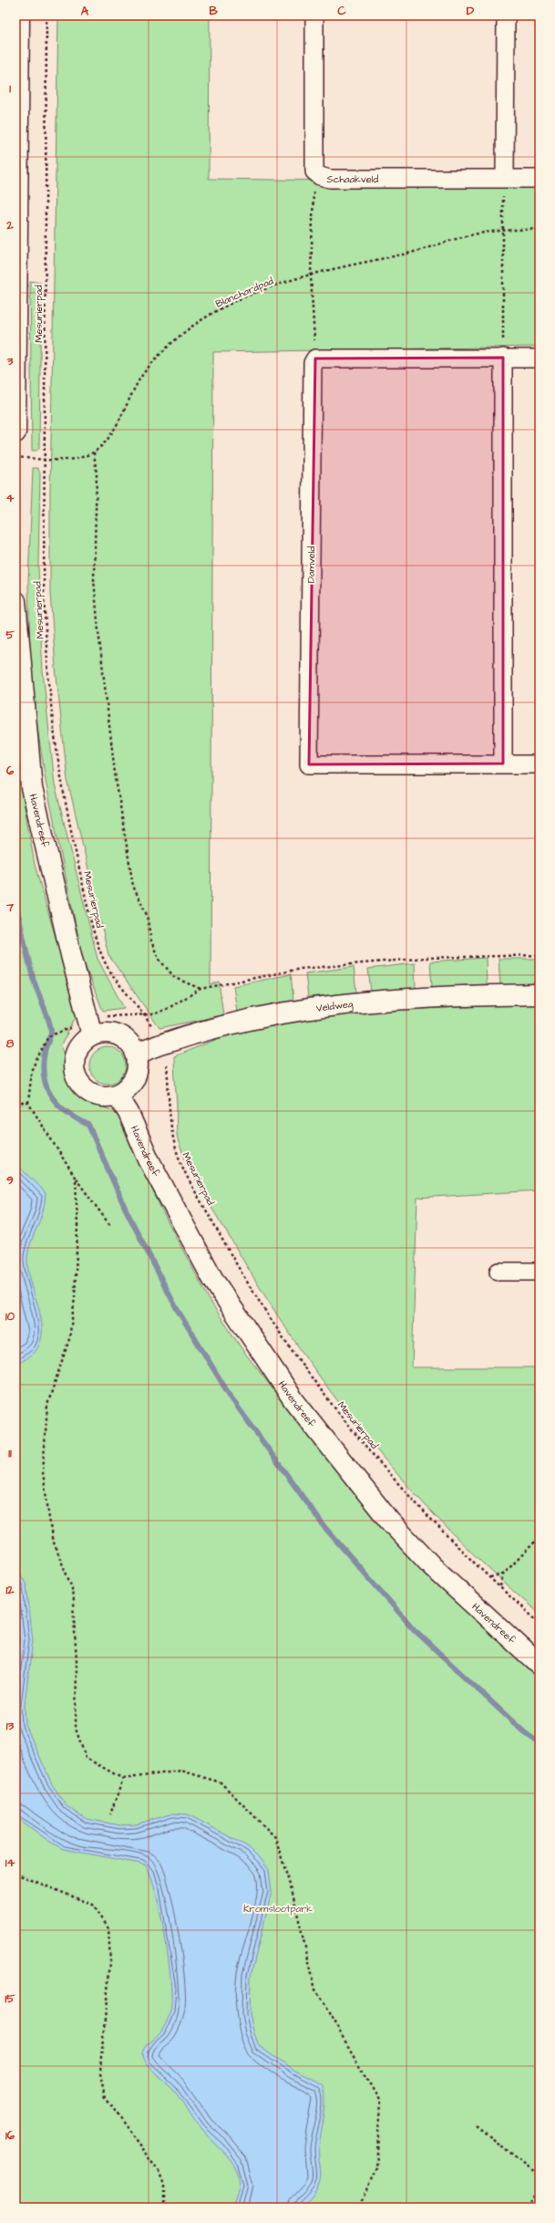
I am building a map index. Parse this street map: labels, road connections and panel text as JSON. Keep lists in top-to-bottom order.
{
  "streets": {
    "street": [
      "Schaakveld",
      "Damveld",
      "Havendreef",
      "Veldweg"
    ],
    "path": ["Blanchardpad", "Mesurierpad"]
  },
  "crossings": [
    ["Blanchardpad", "Mesurierpad"],
    ["Mesurierpad", "Veldweg"],
    ["Havendreef", "Veldweg"]
  ],
  "parks": ["Kromslootpark"],
  "grid": {
    "columns": [
      "A",
      "B",
      "C",
      "D"
    ],
    "rows": [
      "1",
      "2",
      "3",
      "4",
      "5",
      "6",
      "7",
      "8",
      "9",
      "10",
      "11",
      "12",
      "13",
      "14",
      "15",
      "16"
    ]
  }
}
